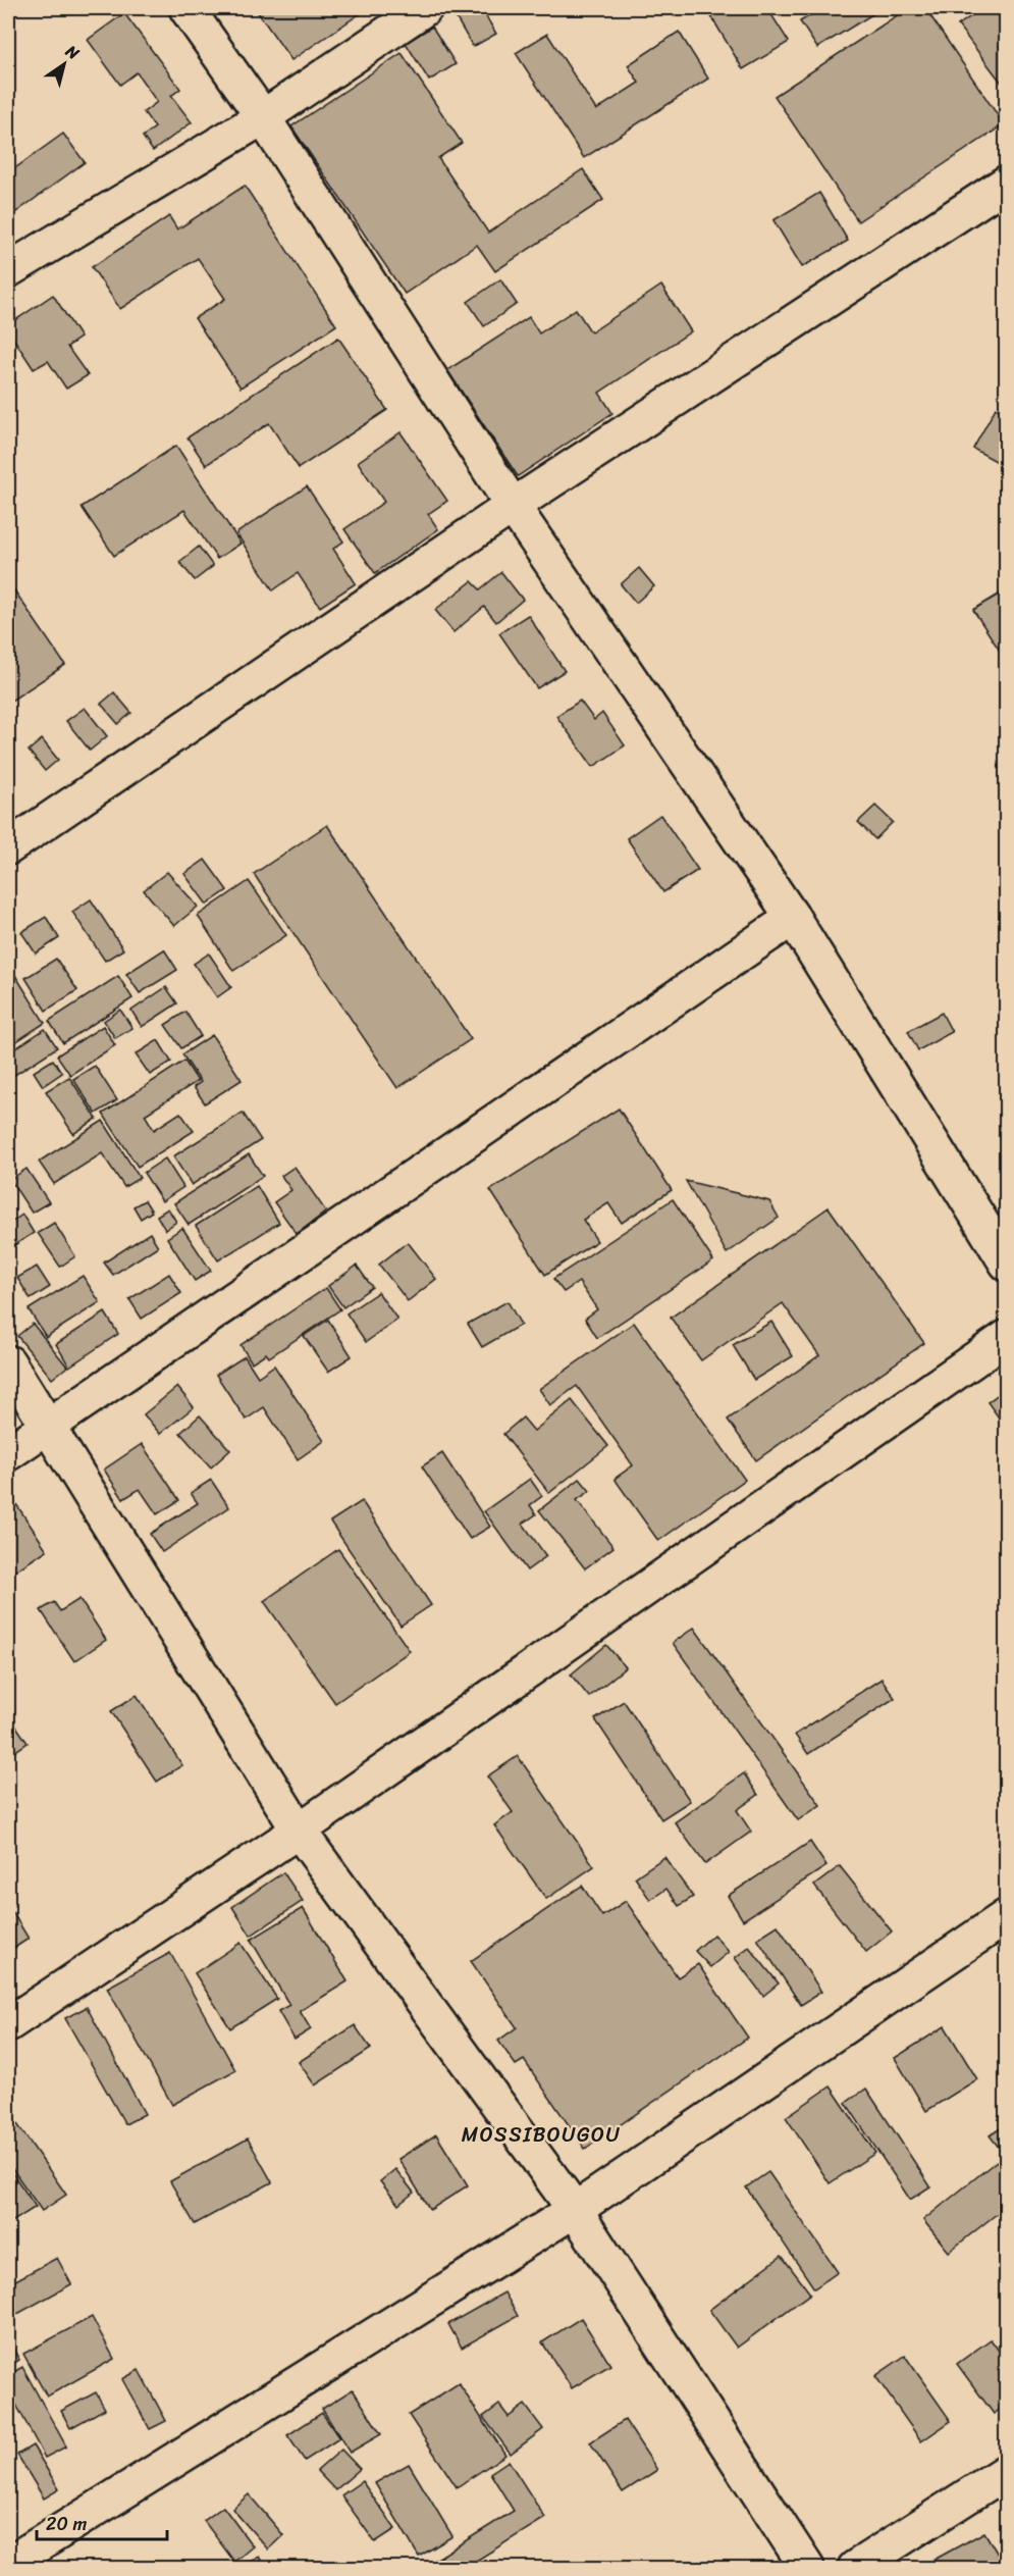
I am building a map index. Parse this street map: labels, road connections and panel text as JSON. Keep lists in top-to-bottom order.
{
  "districts": ["MOSSIBOUGOU"],
  "scale_bar": "20 m",
  "north": "top right"
}
